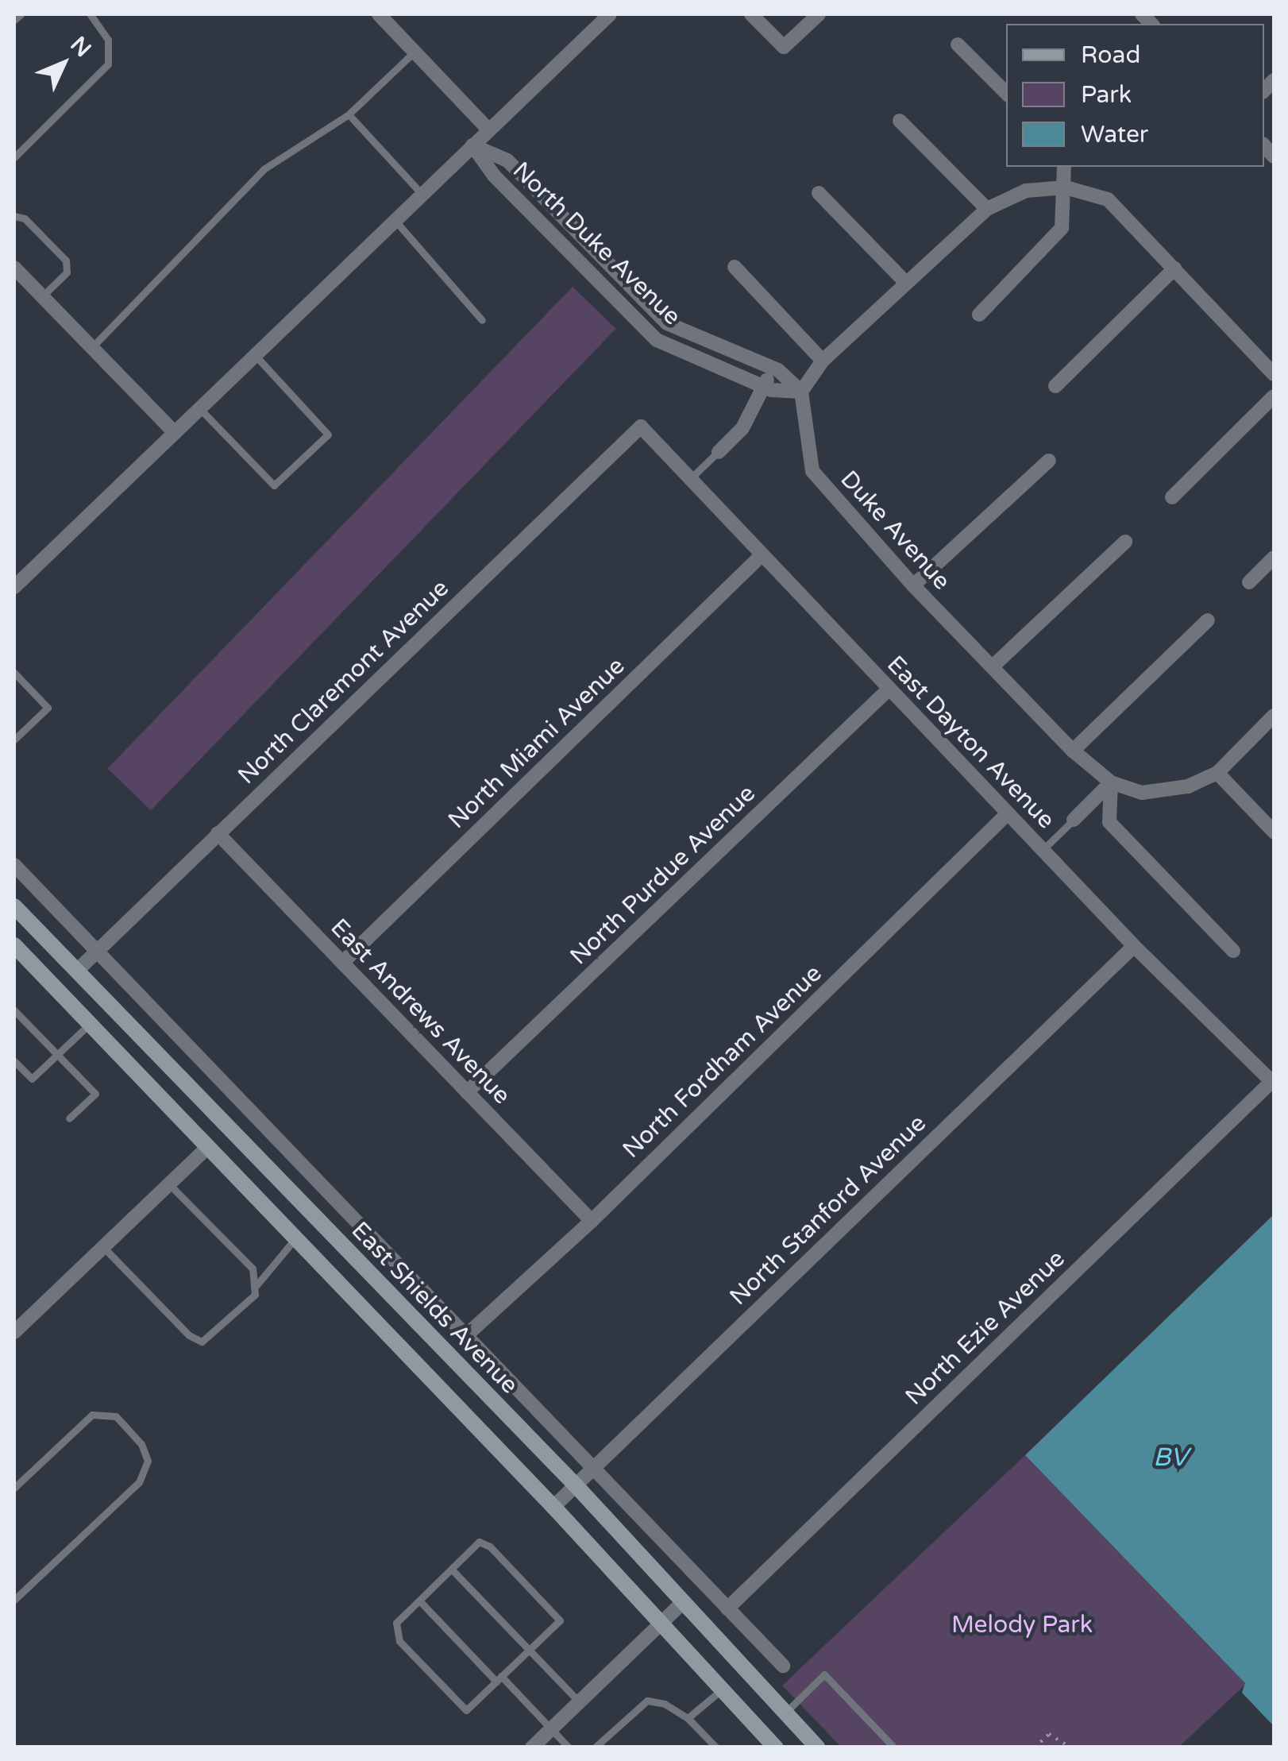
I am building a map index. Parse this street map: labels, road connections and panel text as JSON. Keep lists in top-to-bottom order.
{
  "streets": {
    "main road": ["East Shields Avenue"],
    "street": [
      "North Duke Avenue",
      "Duke Avenue",
      "North Claremont Avenue",
      "East Dayton Avenue",
      "North Miami Avenue",
      "North Purdue Avenue",
      "East Andrews Avenue",
      "North Fordham Avenue",
      "North Stanford Avenue",
      "North Ezie Avenue"
    ]
  },
  "crossings": [
    ["North Duke Avenue", "Duke Avenue"],
    ["North Claremont Avenue", "East Dayton Avenue"],
    ["North Claremont Avenue", "East Andrews Avenue"],
    ["North Claremont Avenue", "East Shields Avenue"],
    ["East Dayton Avenue", "North Miami Avenue"],
    ["East Dayton Avenue", "North Purdue Avenue"],
    ["East Dayton Avenue", "North Fordham Avenue"],
    ["East Dayton Avenue", "North Stanford Avenue"],
    ["East Dayton Avenue", "North Ezie Avenue"],
    ["North Miami Avenue", "East Andrews Avenue"],
    ["North Purdue Avenue", "East Andrews Avenue"],
    ["East Andrews Avenue", "North Fordham Avenue"],
    ["North Fordham Avenue", "East Shields Avenue"],
    ["North Stanford Avenue", "East Shields Avenue"],
    ["East Shields Avenue", "North Ezie Avenue"]
  ],
  "water": ["BV"],
  "parks": ["Melody Park"],
  "legend": ["Road", "Park", "Water"],
  "north": "top right"
}
